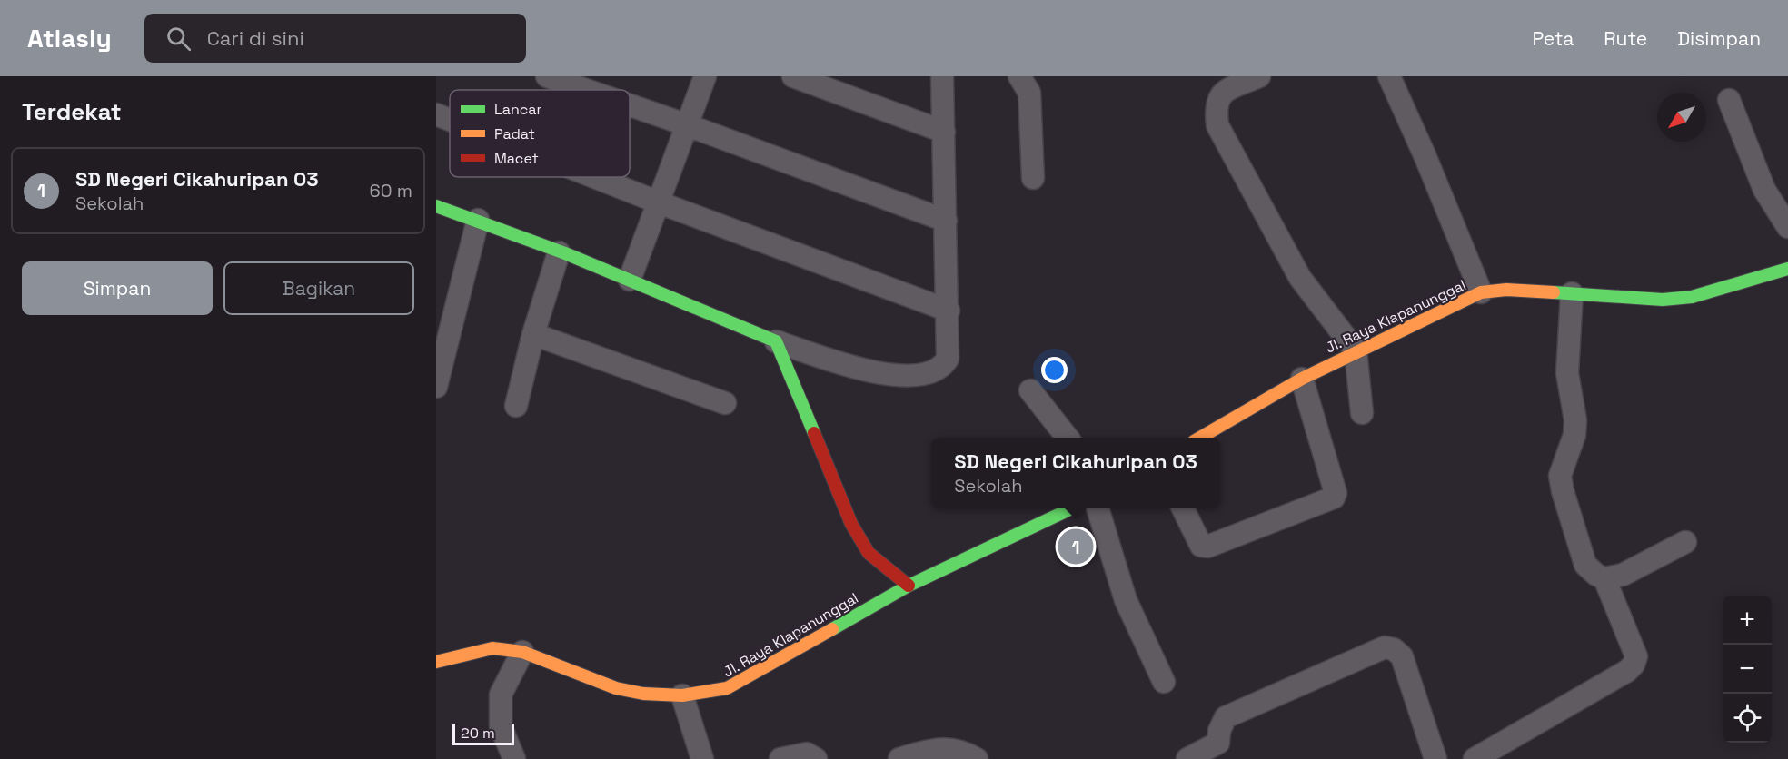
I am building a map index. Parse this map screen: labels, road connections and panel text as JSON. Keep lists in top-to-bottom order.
{
  "streets": {
    "street": ["Jl. Raya Klapanunggal"]
  },
  "legend": ["Lancar", "Padat", "Macet"],
  "scale_bar": "20 m",
  "north": "bottom left",
  "page": {
    "header": "Atlasly",
    "search": "Cari di sini",
    "nav": ["Peta", "Rute", "Disimpan"],
    "heading": "Terdekat",
    "list": [
      {
        "mark": "1",
        "name": "SD Negeri Cikahuripan 03",
        "note": "Sekolah",
        "value": "60 m"
      }
    ],
    "buttons": ["Simpan", "Bagikan"],
    "popup": ["SD Negeri Cikahuripan 03", "Sekolah"],
    "pins": "1",
    "map_buttons": ["+", "−"],
    "scale": "20 m"
  }
}
